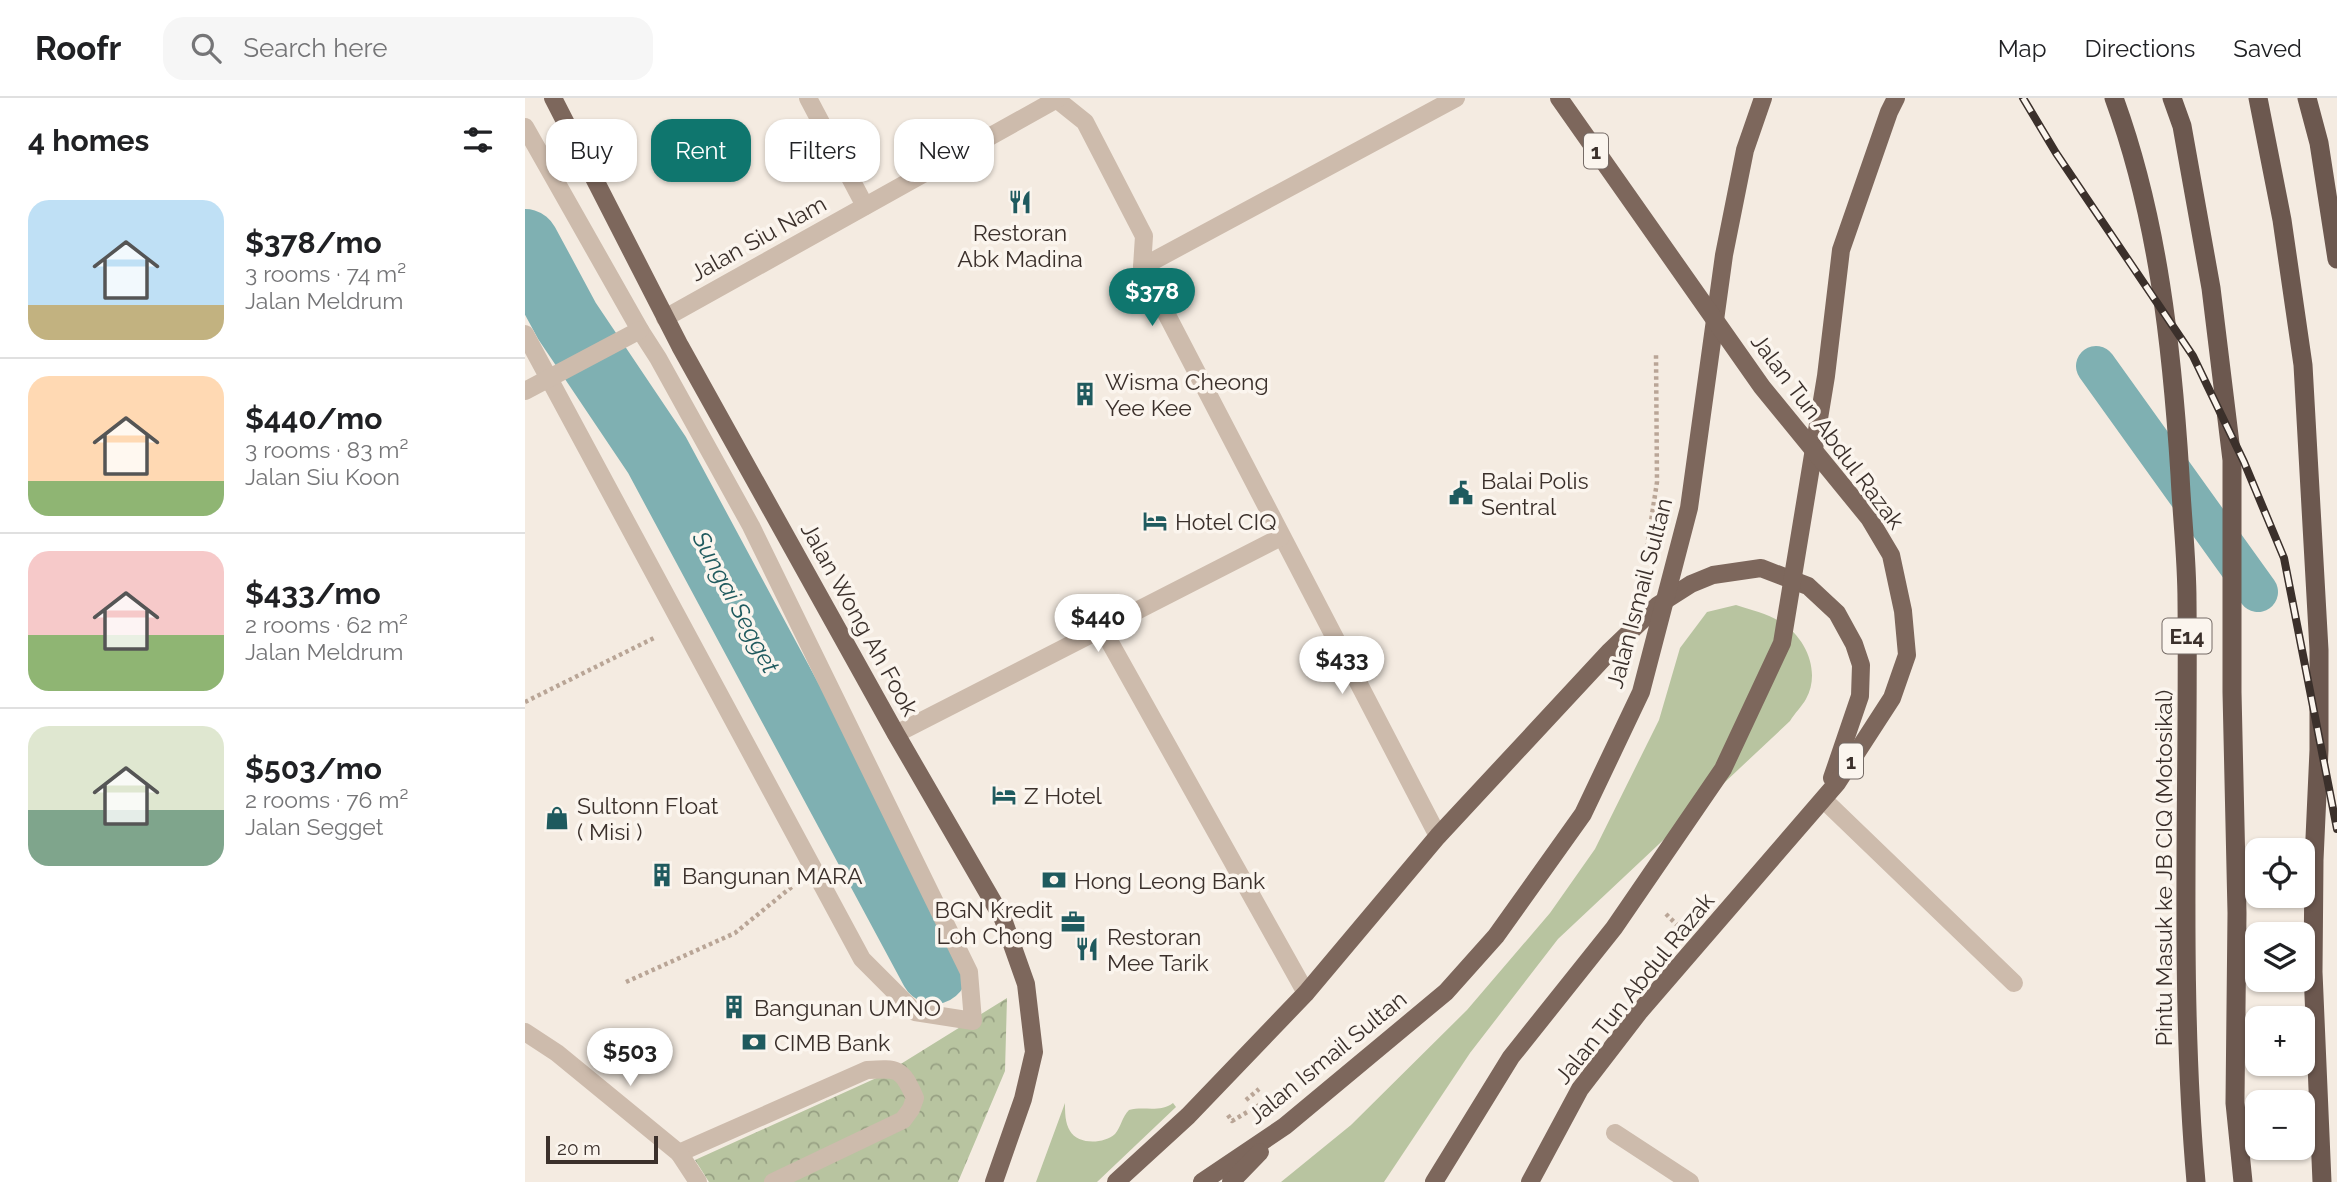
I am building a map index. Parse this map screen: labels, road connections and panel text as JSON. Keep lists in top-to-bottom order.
{
  "streets": {
    "highway": ["E14", "Pintu Masuk ke JB CIQ (Motosikal)"],
    "main road": [
      "1",
      "Jalan Tun Abdul Razak",
      "Jalan Ismail Sultan",
      "Jalan Wong Ah Fook"
    ],
    "street": ["Jalan Siu Nam"]
  },
  "crossings": [
    ["Jalan Siu Nam", "Jalan Wong Ah Fook"]
  ],
  "water": ["Sungai Segget"],
  "places": {
    "restaurant": ["Restoran Abk Madina", "Restoran Mee Tarik"],
    "building": ["Wisma Cheong Yee Kee", "Bangunan MARA", "Bangunan UMNO"],
    "public building": ["Balai Polis Sentral"],
    "hotel": ["Hotel CIQ", "Z Hotel"],
    "shop": ["Sultonn Float ( Misi )"],
    "bank": ["Hong Leong Bank", "CIMB Bank"],
    "office": ["BGN Kredit Loh Chong"]
  },
  "scale_bar": "20 m",
  "page": {
    "header": "Roofr",
    "search": "Search here",
    "nav": ["Map", "Directions", "Saved"],
    "heading": "4 homes",
    "chip": [
      "Buy",
      "Rent",
      "Filters",
      "New"
    ],
    "list": [
      {
        "name": "$378/mo",
        "note": "3 rooms · 74 m² · Jalan Meldrum"
      },
      {
        "name": "$440/mo",
        "note": "3 rooms · 83 m² · Jalan Siu Koon"
      },
      {
        "name": "$433/mo",
        "note": "2 rooms · 62 m² · Jalan Meldrum"
      },
      {
        "name": "$503/mo",
        "note": "2 rooms · 76 m² · Jalan Segget"
      }
    ],
    "price": [
      "$378",
      "$440",
      "$433",
      "$503"
    ],
    "map_buttons": ["+", "−"],
    "scale": "20 m"
  }
}
